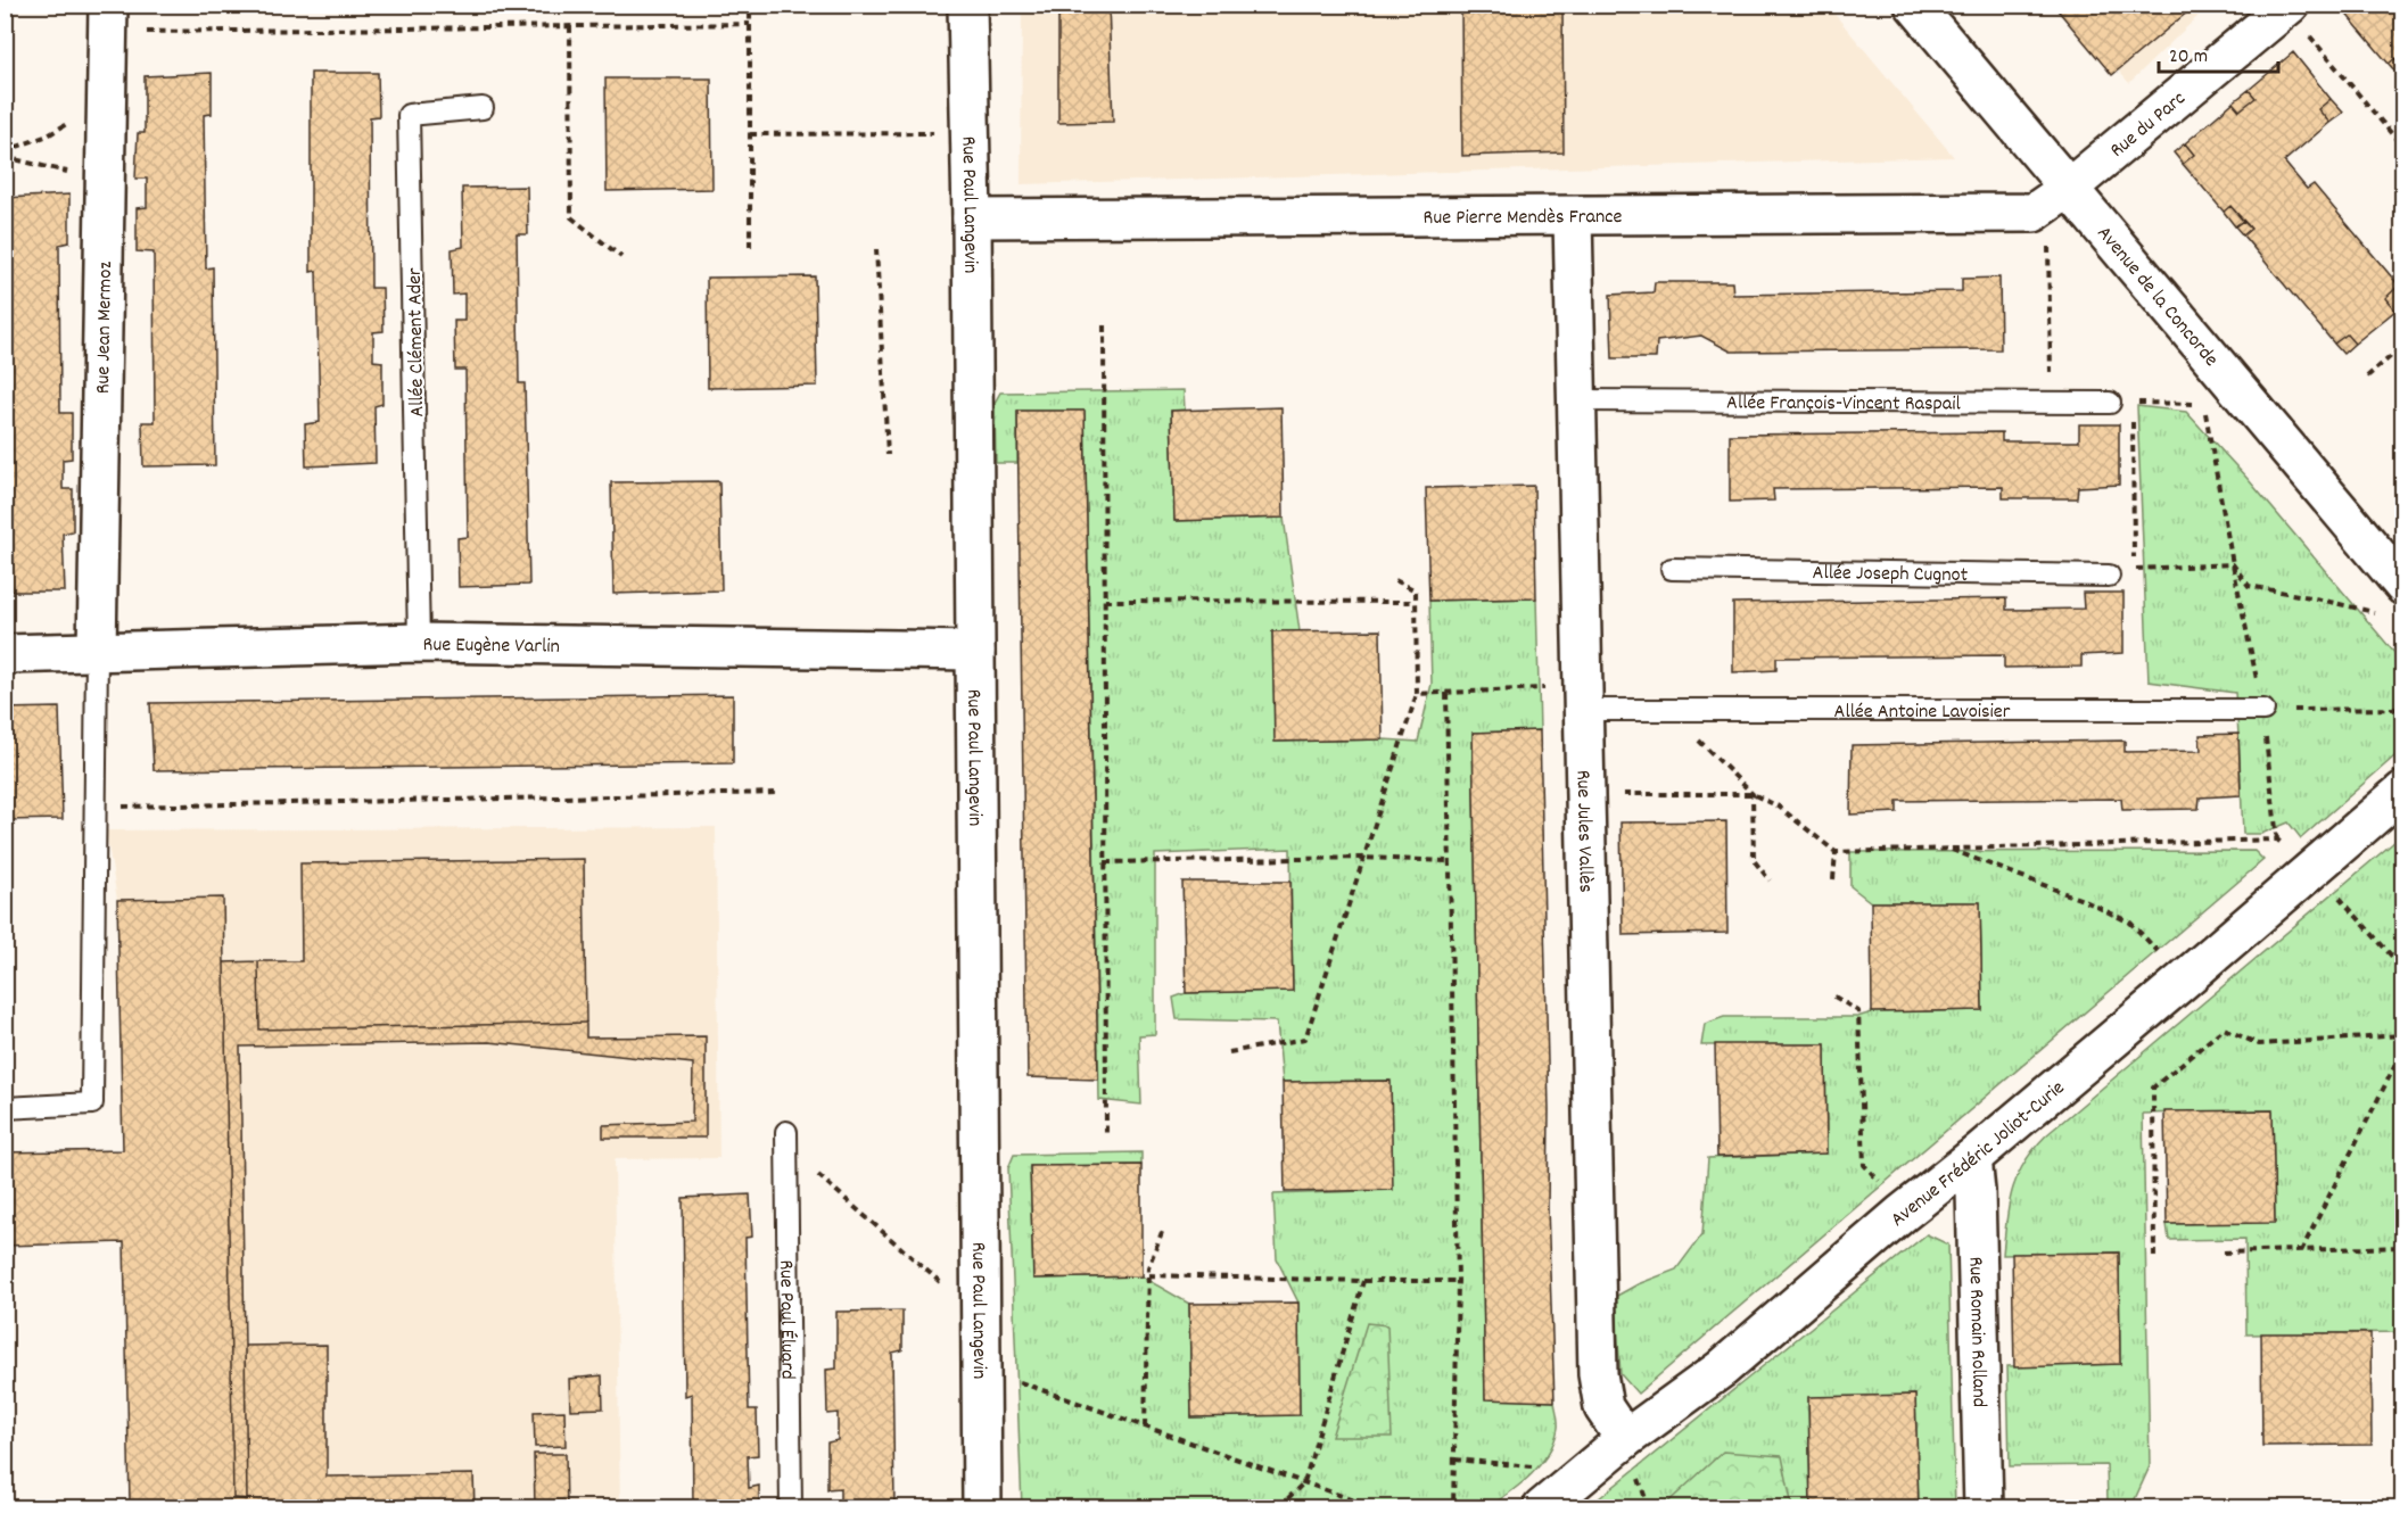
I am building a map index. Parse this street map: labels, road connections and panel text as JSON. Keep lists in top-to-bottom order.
{
  "streets": {
    "street": [
      "Rue du Parc",
      "Rue Paul Langevin",
      "Rue Pierre Mendès France",
      "Avenue de la Concorde",
      "Rue Jean Mermoz",
      "Rue Eugène Varlin",
      "Rue Jules Vallès",
      "Avenue Frédéric Joliot-Curie",
      "Rue Romain Rolland"
    ],
    "lane": [
      "Allée Clément Ader",
      "Allée François-Vincent Raspail",
      "Allée Joseph Cugnot",
      "Allée Antoine Lavoisier",
      "Rue Paul Éluard"
    ]
  },
  "crossings": [
    ["Rue du Parc", "Rue Pierre Mendès France"],
    ["Rue du Parc", "Avenue de la Concorde"],
    ["Rue Paul Langevin", "Rue Pierre Mendès France"],
    ["Rue Paul Langevin", "Rue Eugène Varlin"],
    ["Rue Pierre Mendès France", "Avenue de la Concorde"],
    ["Rue Pierre Mendès France", "Rue Jules Vallès"],
    ["Rue Jean Mermoz", "Rue Eugène Varlin"],
    ["Allée Clément Ader", "Rue Eugène Varlin"],
    ["Allée François-Vincent Raspail", "Rue Jules Vallès"],
    ["Allée Antoine Lavoisier", "Rue Jules Vallès"],
    ["Rue Jules Vallès", "Avenue Frédéric Joliot-Curie"],
    ["Avenue Frédéric Joliot-Curie", "Rue Romain Rolland"]
  ],
  "scale_bar": "20 m"
}
